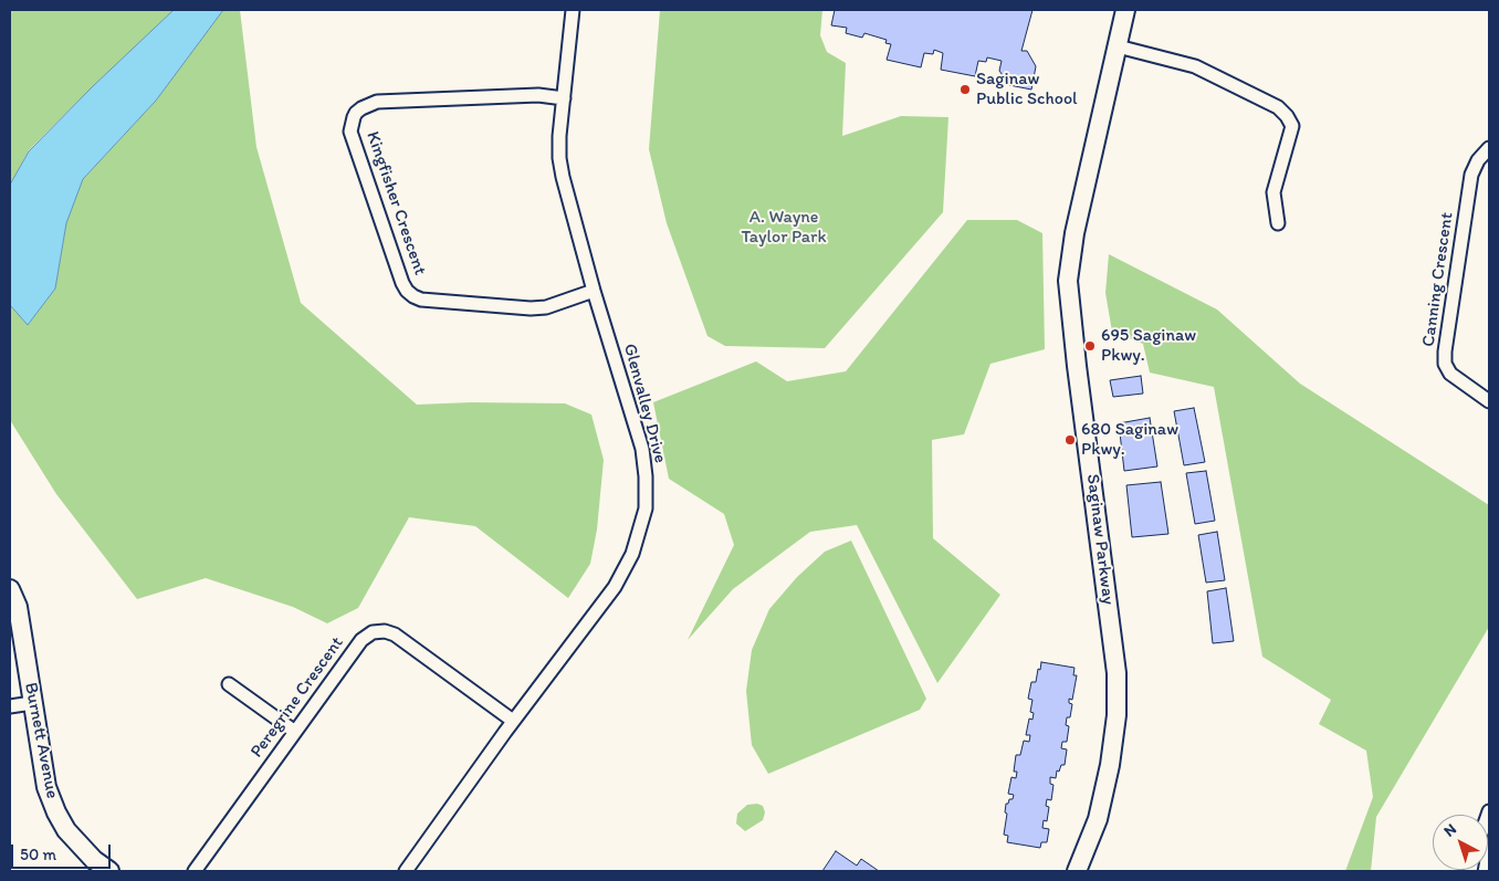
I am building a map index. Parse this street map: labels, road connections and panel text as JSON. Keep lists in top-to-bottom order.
{
  "streets": {
    "street": [
      "Kingfisher Crescent",
      "Canning Crescent",
      "Glenvalley Drive",
      "Saginaw Parkway",
      "Peregrine Crescent",
      "Burnett Avenue"
    ]
  },
  "crossings": [
    ["Kingfisher Crescent", "Glenvalley Drive"],
    ["Glenvalley Drive", "Peregrine Crescent"]
  ],
  "parks": ["A. Wayne Taylor Park"],
  "places": ["Saginaw Public School", "695 Saginaw Pkwy.", "680 Saginaw Pkwy."],
  "scale_bar": "50 m",
  "north": "top left"
}
